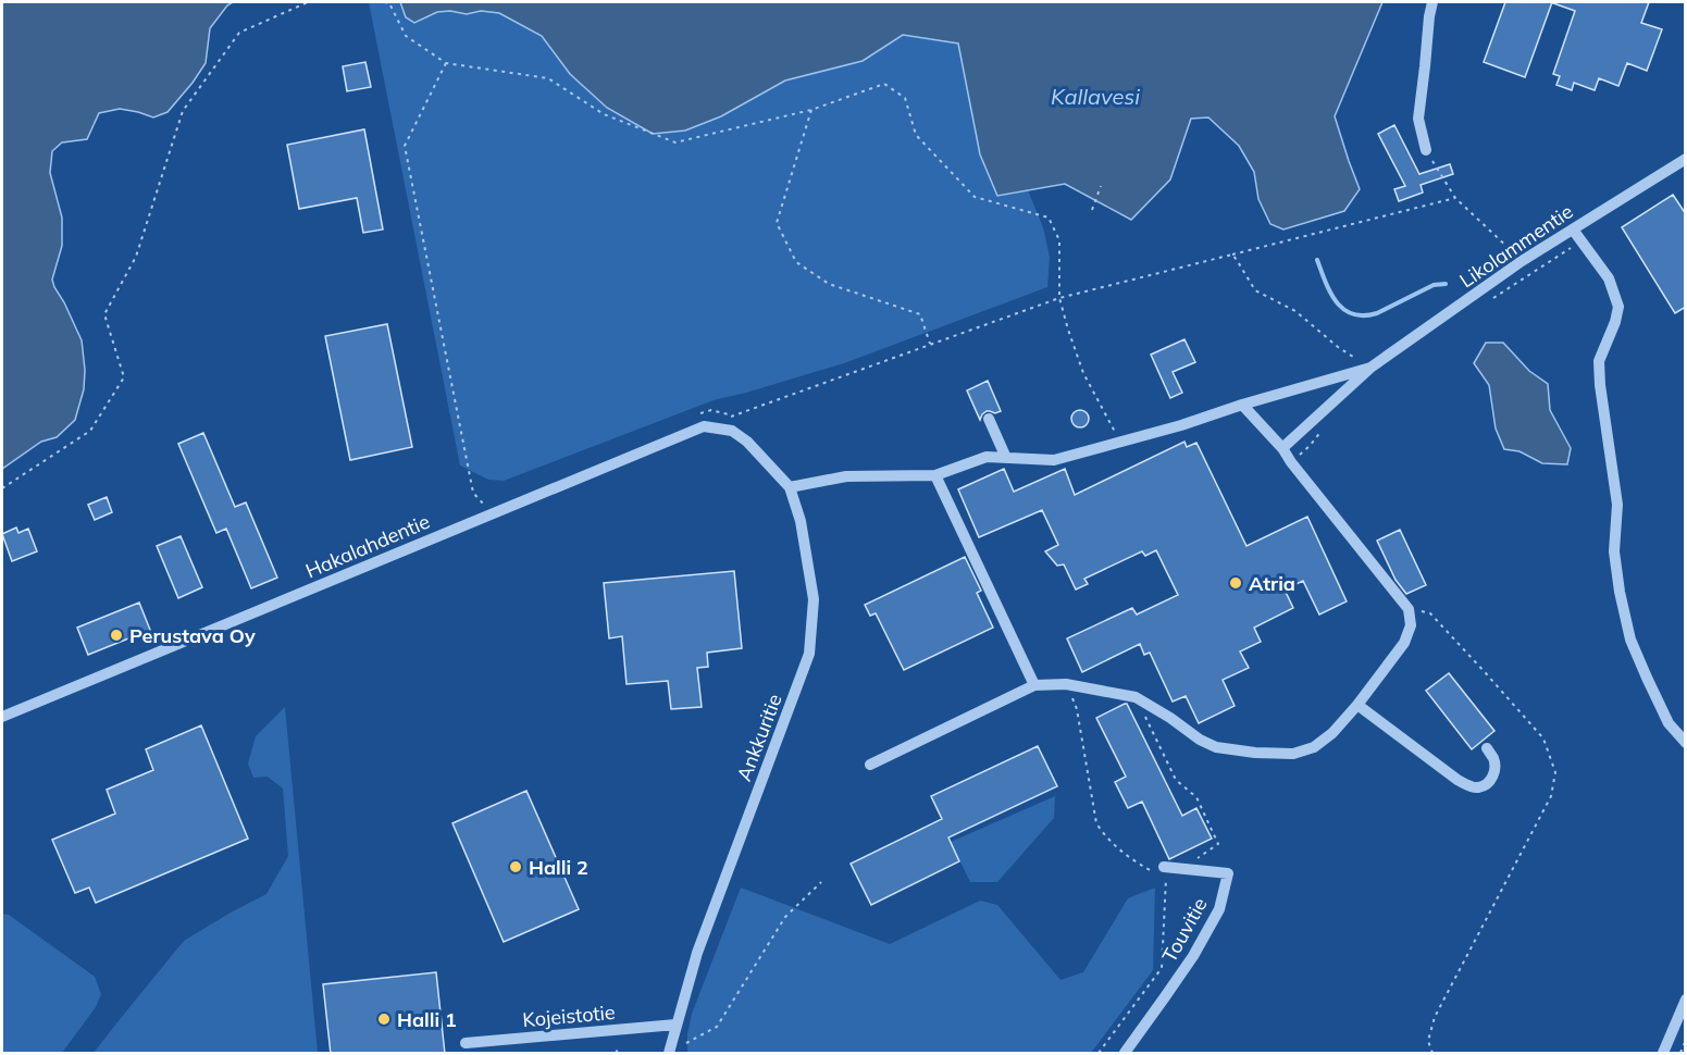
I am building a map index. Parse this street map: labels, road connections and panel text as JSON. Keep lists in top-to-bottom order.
{
  "streets": {
    "street": [
      "Likolammentie",
      "Hakalahdentie",
      "Ankkuritie",
      "Touvitie",
      "Kojeistotie"
    ]
  },
  "crossings": [
    ["Hakalahdentie", "Ankkuritie"],
    ["Ankkuritie", "Kojeistotie"]
  ],
  "water": ["Kallavesi"],
  "places": [
    "Atria",
    "Perustava Oy",
    "Halli 2",
    "Halli 1"
  ]
}
